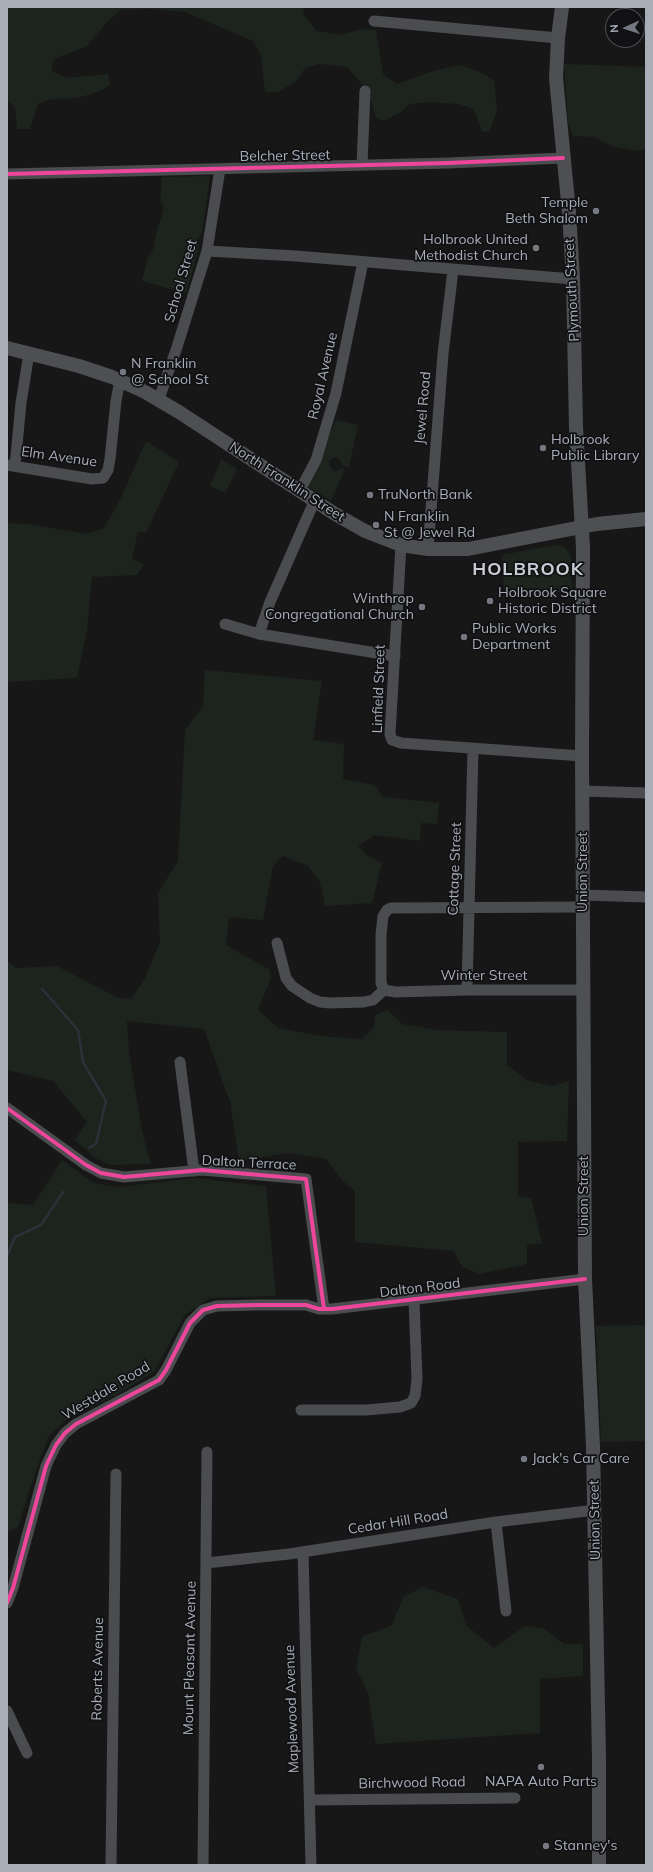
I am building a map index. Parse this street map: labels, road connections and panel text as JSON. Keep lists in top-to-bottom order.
{
  "streets": {
    "main road": ["Plymouth Street", "North Franklin Street", "Union Street"],
    "street": [
      "Belcher Street",
      "School Street",
      "Royal Avenue",
      "Jewel Road",
      "Elm Avenue",
      "Linfield Street",
      "Cottage Street",
      "Winter Street",
      "Dalton Terrace",
      "Dalton Road",
      "Westdale Road",
      "Cedar Hill Road",
      "Mount Pleasant Avenue",
      "Roberts Avenue",
      "Maplewood Avenue",
      "Birchwood Road"
    ]
  },
  "crossings": [
    ["Belcher Street", "School Street"],
    ["Belcher Street", "Plymouth Street"],
    ["School Street", "North Franklin Street"],
    ["Plymouth Street", "North Franklin Street"],
    ["Plymouth Street", "Union Street"],
    ["Royal Avenue", "North Franklin Street"],
    ["Jewel Road", "North Franklin Street"],
    ["Elm Avenue", "North Franklin Street"],
    ["North Franklin Street", "Linfield Street"],
    ["North Franklin Street", "Union Street"],
    ["Linfield Street", "Cottage Street"],
    ["Linfield Street", "Union Street"],
    ["Cottage Street", "Winter Street"],
    ["Union Street", "Winter Street"],
    ["Union Street", "Dalton Road"],
    ["Union Street", "Cedar Hill Road"],
    ["Dalton Terrace", "Dalton Road"],
    ["Dalton Road", "Westdale Road"],
    ["Cedar Hill Road", "Mount Pleasant Avenue"],
    ["Cedar Hill Road", "Maplewood Avenue"],
    ["Maplewood Avenue", "Birchwood Road"]
  ],
  "districts": ["HOLBROOK"],
  "places": [
    "Temple Beth Shalom",
    "Holbrook United Methodist Church",
    "N Franklin @ School St",
    "Holbrook Public Library",
    "TruNorth Bank",
    "N Franklin St @ Jewel Rd",
    "Holbrook Square Historic District",
    "Winthrop Congregational Church",
    "Public Works Department",
    "Jack's Car Care",
    "NAPA Auto Parts",
    "Stanney's"
  ],
  "north": "left"
}
